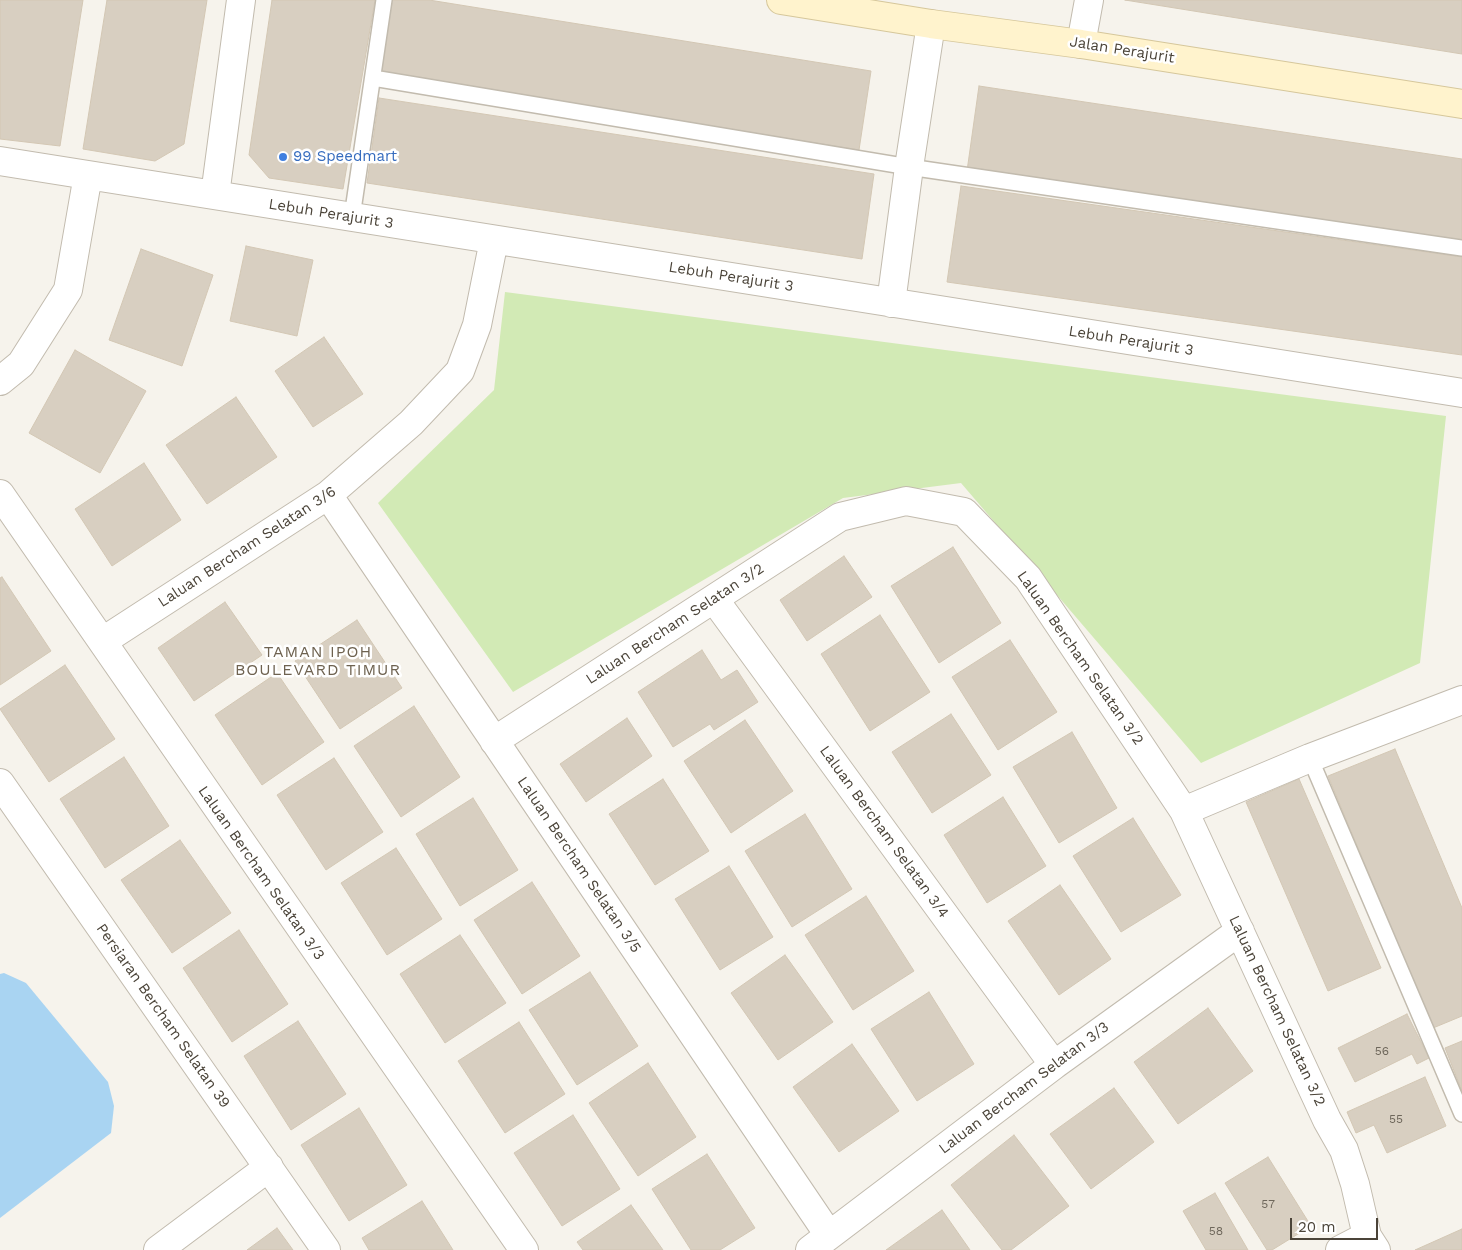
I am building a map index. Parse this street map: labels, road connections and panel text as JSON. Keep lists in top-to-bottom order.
{
  "streets": {
    "street": [
      "Jalan Perajurit",
      "Lebuh Perajurit 3",
      "Laluan Bercham Selatan 3/6",
      "Laluan Bercham Selatan 3/2",
      "Laluan Bercham Selatan 3/4",
      "Laluan Bercham Selatan 3/5",
      "Laluan Bercham Selatan 3/3",
      "Persiaran Bercham Selatan 39"
    ]
  },
  "crossings": [
    ["Lebuh Perajurit 3", "Laluan Bercham Selatan 3/6"],
    ["Laluan Bercham Selatan 3/6", "Laluan Bercham Selatan 3/5"],
    ["Laluan Bercham Selatan 3/6", "Laluan Bercham Selatan 3/3"],
    ["Laluan Bercham Selatan 3/2", "Laluan Bercham Selatan 3/4"],
    ["Laluan Bercham Selatan 3/2", "Laluan Bercham Selatan 3/5"],
    ["Laluan Bercham Selatan 3/2", "Laluan Bercham Selatan 3/3"],
    ["Laluan Bercham Selatan 3/4", "Laluan Bercham Selatan 3/3"],
    ["Laluan Bercham Selatan 3/5", "Laluan Bercham Selatan 3/3"]
  ],
  "districts": ["TAMAN IPOH BOULEVARD TIMUR"],
  "places": ["99 Speedmart"],
  "house_numbers": [
    "56",
    "55",
    "57",
    "58"
  ],
  "scale_bar": "20 m"
}
